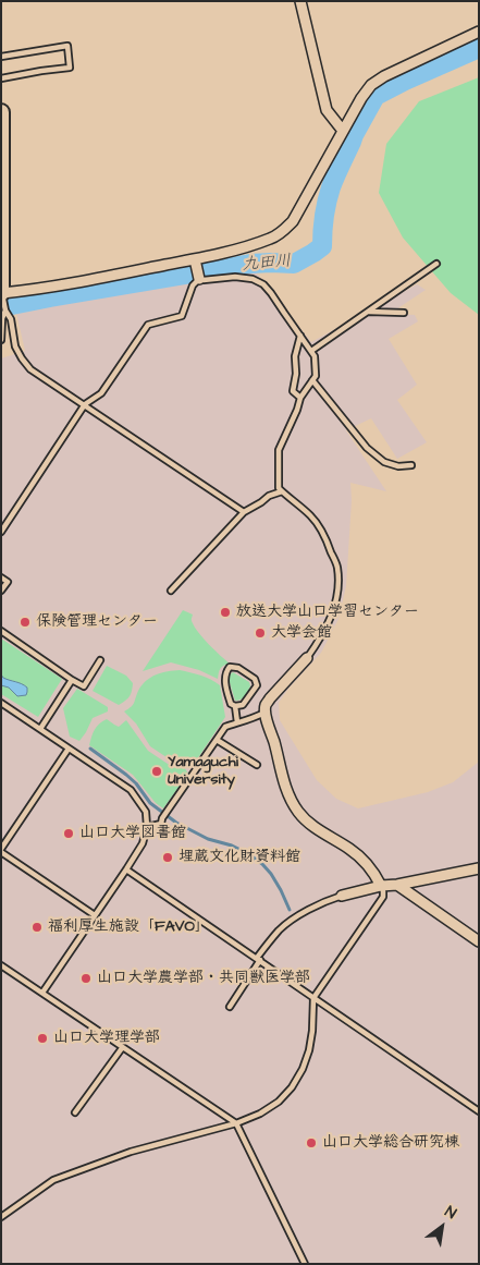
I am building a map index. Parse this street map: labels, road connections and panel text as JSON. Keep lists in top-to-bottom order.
{
  "water": ["九田川"],
  "places": [
    "放送大学山口学習センター",
    "保険管理センター",
    "大学会館",
    "Yamaguchi University",
    "山口大学図書館",
    "埋蔵文化財資料館",
    "福利厚生施設「FAVO」",
    "山口大学農学部・共同獣医学部",
    "山口大学理学部",
    "山口大学総合研究棟"
  ],
  "north": "top right"
}
